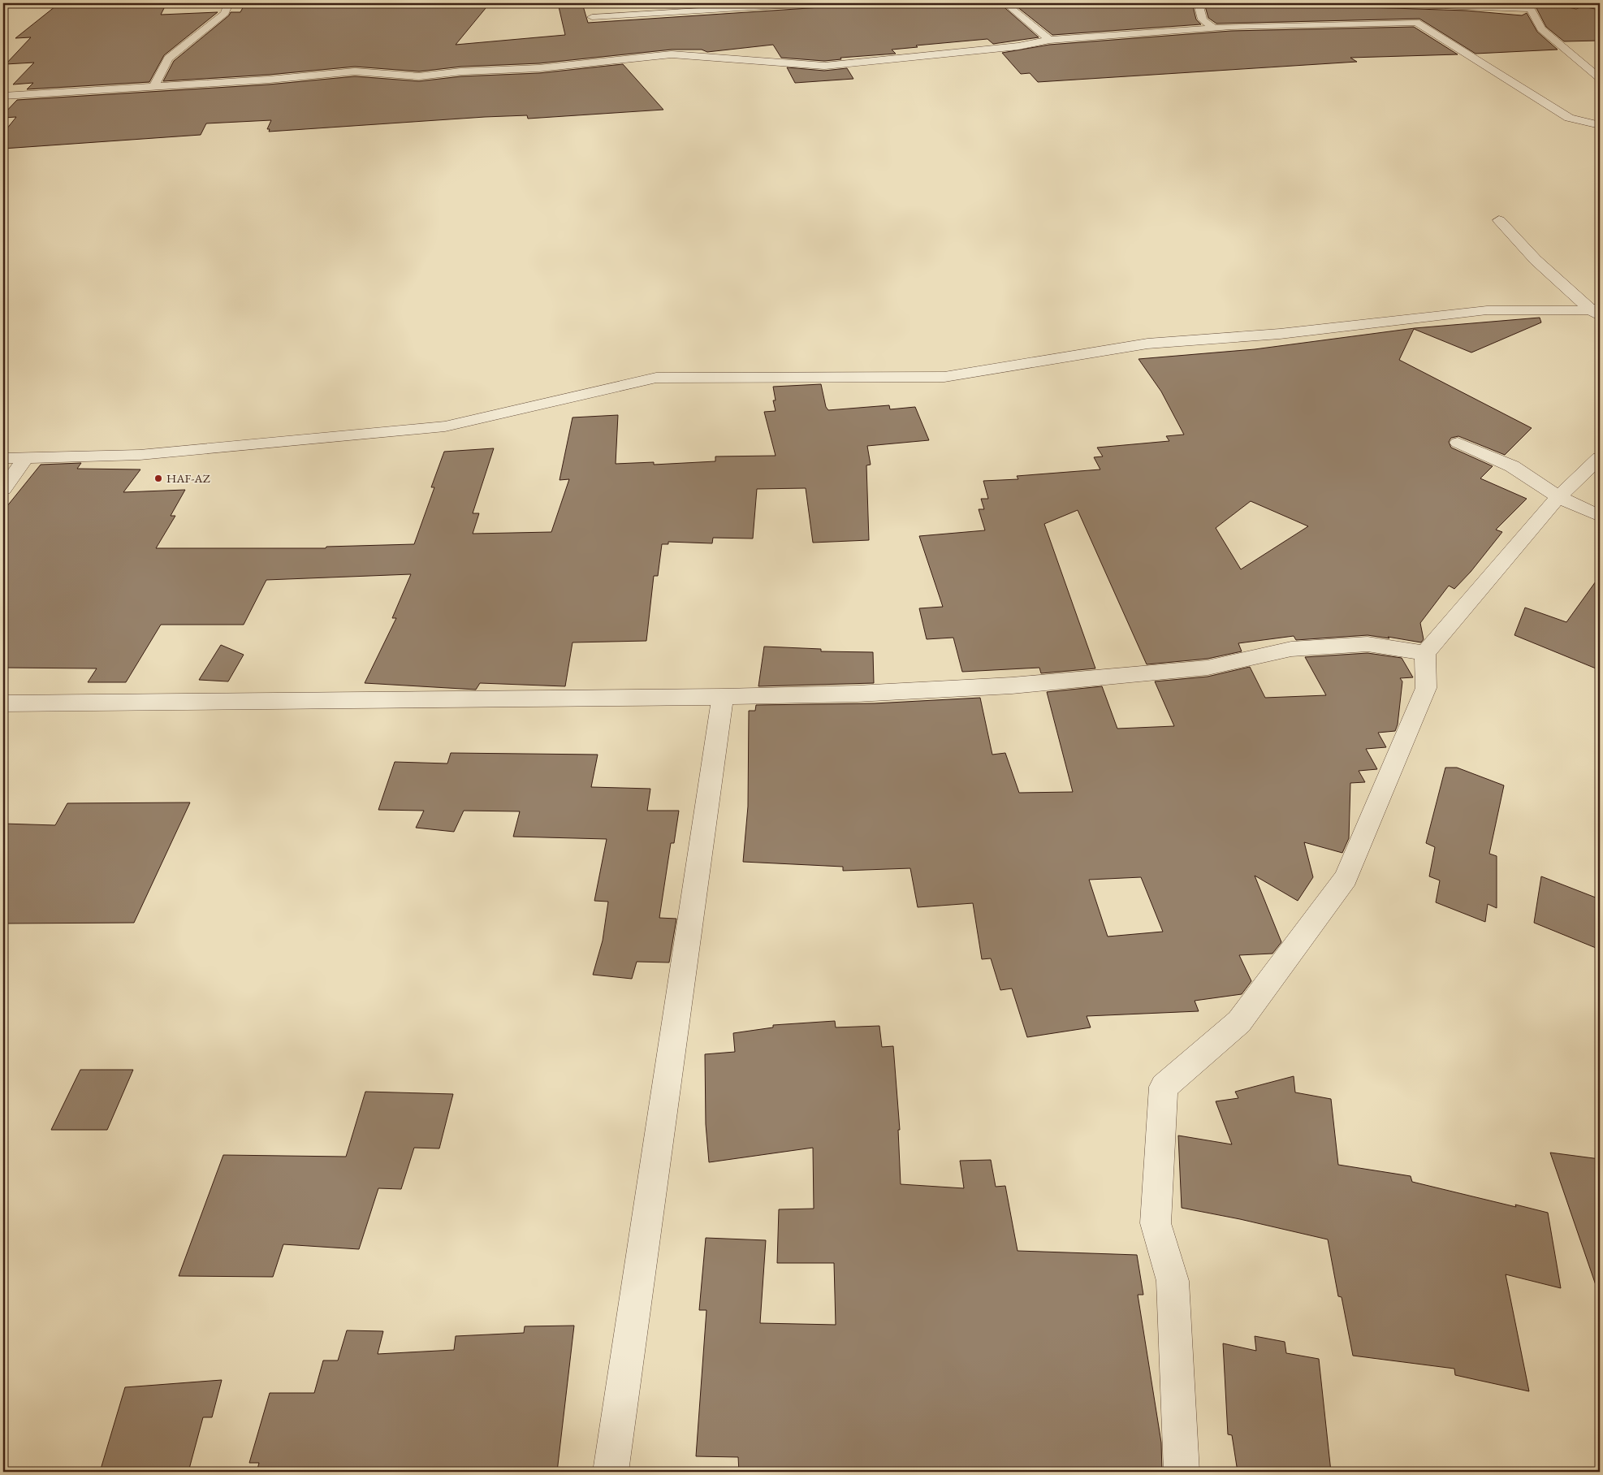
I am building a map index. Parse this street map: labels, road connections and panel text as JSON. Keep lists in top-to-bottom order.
{
  "places": ["HAF-AZ"]
}
